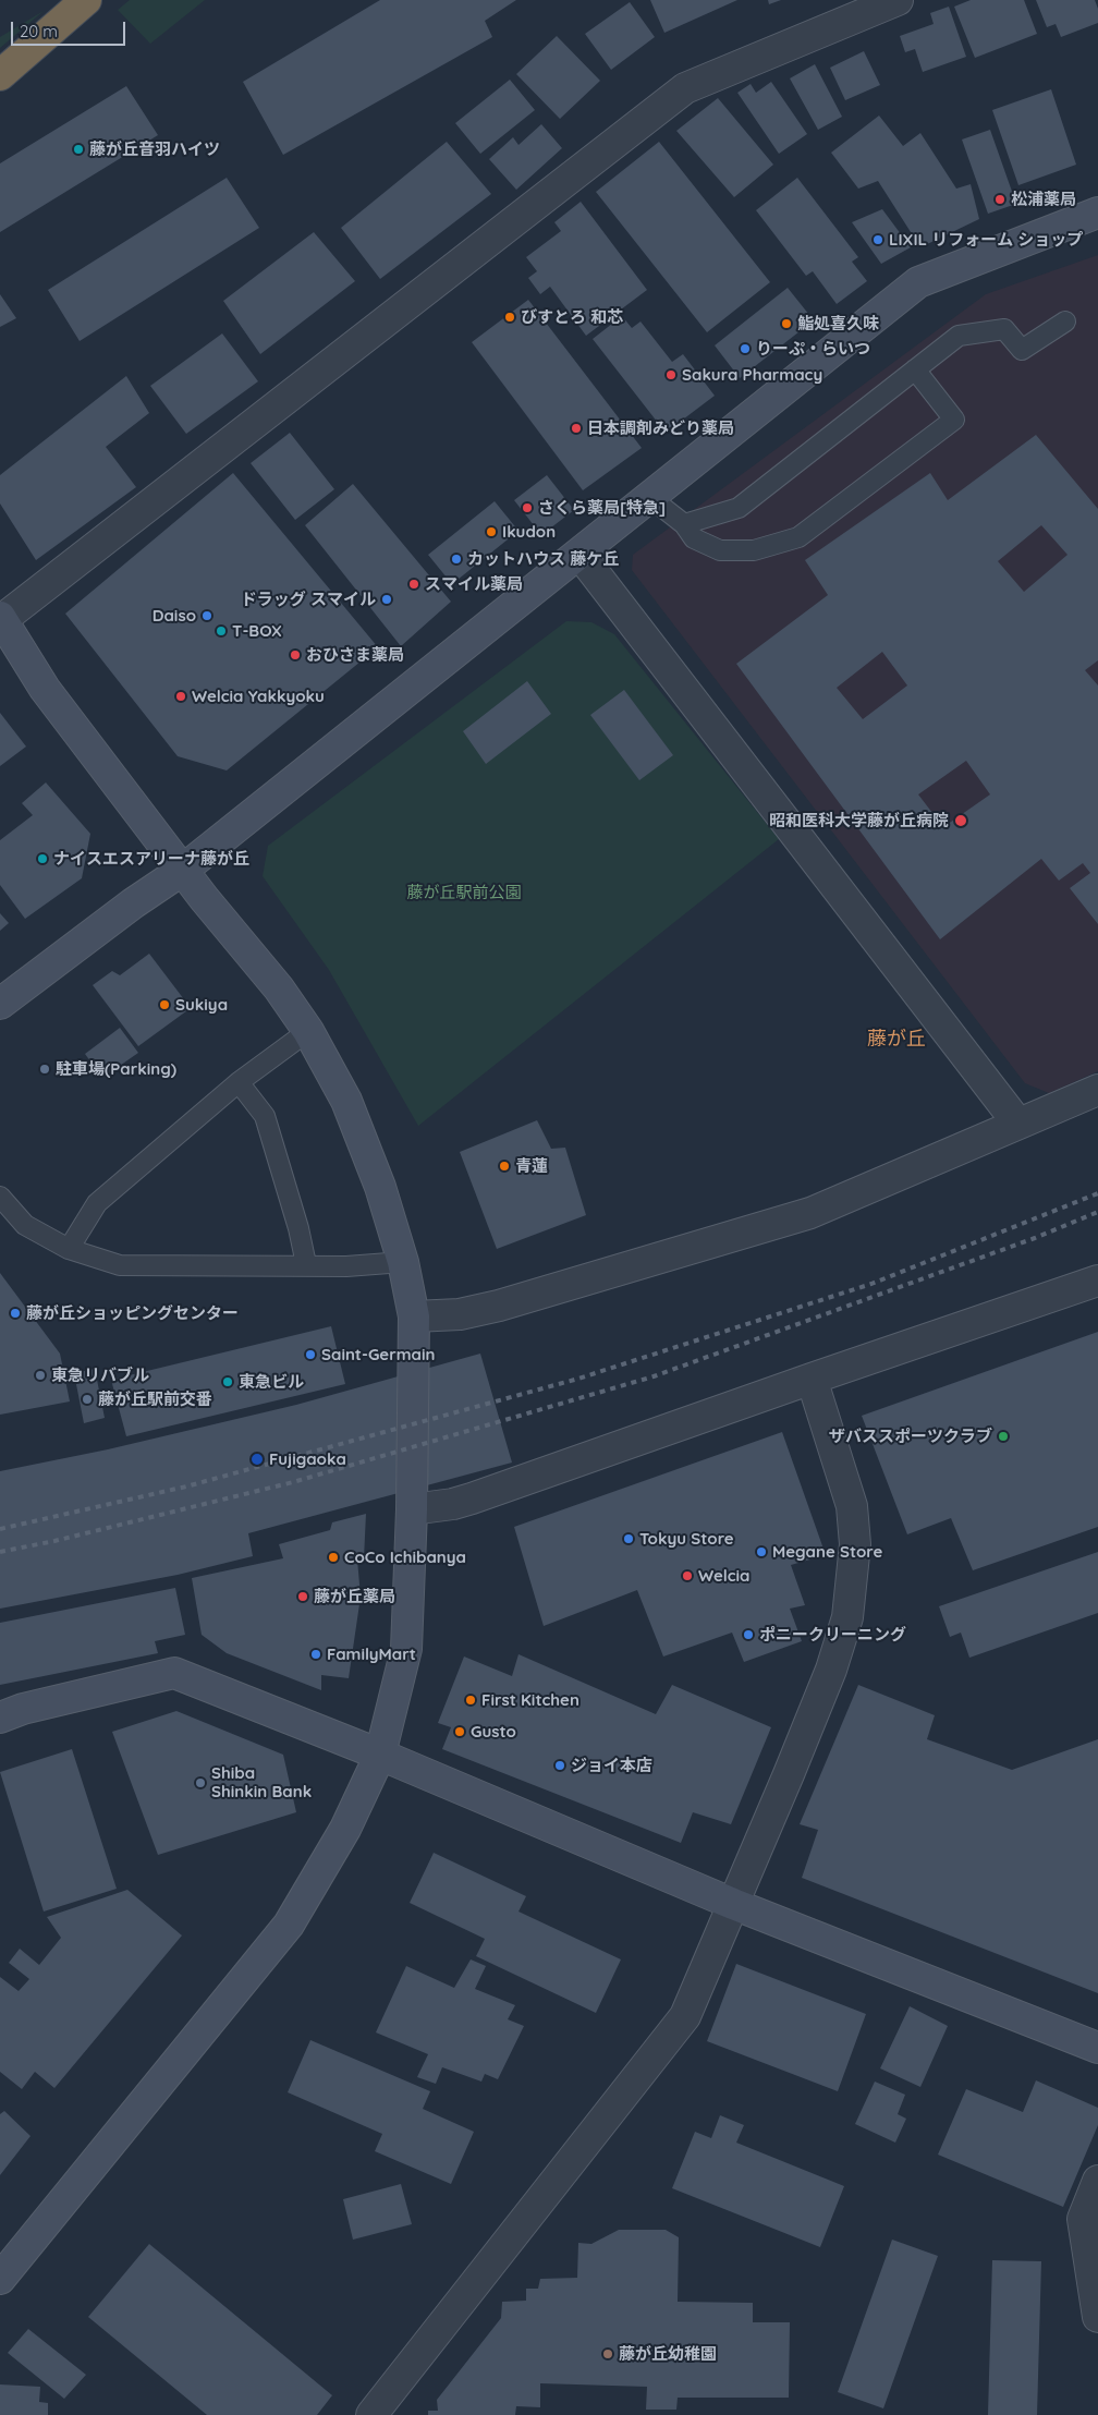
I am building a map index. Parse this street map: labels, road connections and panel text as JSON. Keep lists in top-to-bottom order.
{
  "districts": ["藤が丘"],
  "parks": ["藤が丘駅前公園"],
  "places": [
    "藤が丘音羽ハイツ",
    "松浦薬局",
    "LIXIL リフォーム ショップ",
    "びすとろ 和芯",
    "鮨処喜久味",
    "りーぷ・らいつ",
    "Sakura Pharmacy",
    "日本調剤みどり薬局",
    "さくら薬局[特急]",
    "Ikudon",
    "カットハウス 藤ケ丘",
    "スマイル薬局",
    "ドラッグ スマイル",
    "Daiso",
    "T-BOX",
    "おひさま薬局",
    "Welcia Yakkyoku",
    "昭和医科大学藤が丘病院",
    "ナイスエスアリーナ藤が丘",
    "Sukiya",
    "駐車場(Parking)",
    "青蓮",
    "藤が丘ショッピングセンター",
    "Saint-Germain",
    "東急リバブル",
    "東急ビル",
    "藤が丘駅前交番",
    "ザバススポーツクラブ",
    "Fujigaoka",
    "Tokyu Store",
    "Megane Store",
    "CoCo Ichibanya",
    "Welcia",
    "藤が丘薬局",
    "ポニークリーニング",
    "FamilyMart",
    "First Kitchen",
    "Gusto",
    "ジョイ本店",
    "Shiba Shinkin Bank",
    "藤が丘幼稚園"
  ],
  "scale_bar": "20 m"
}
